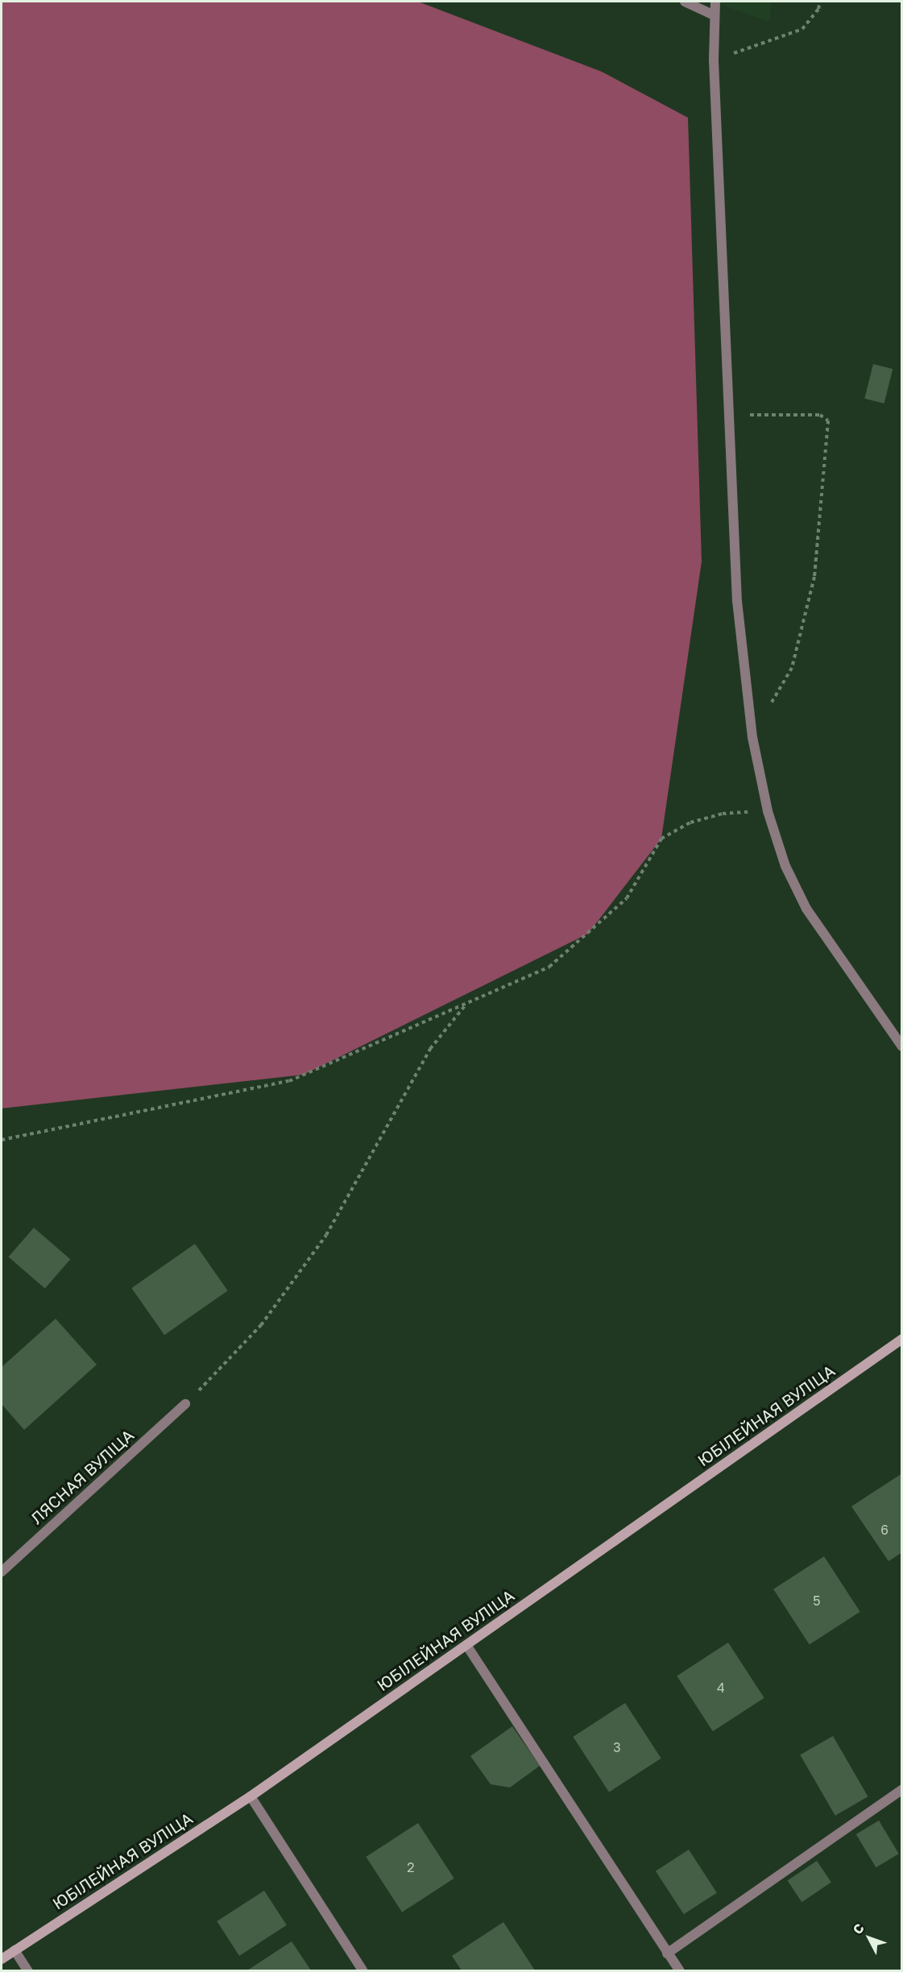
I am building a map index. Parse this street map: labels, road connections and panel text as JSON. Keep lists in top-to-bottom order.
{
  "streets": {
    "main road": ["ЮБІЛЕЙНАЯ ВУЛІЦА"],
    "street": ["ЛЯСНАЯ ВУЛІЦА"]
  },
  "house_numbers": [
    "6",
    "5",
    "4",
    "3",
    "2"
  ],
  "north": "top left"
}
